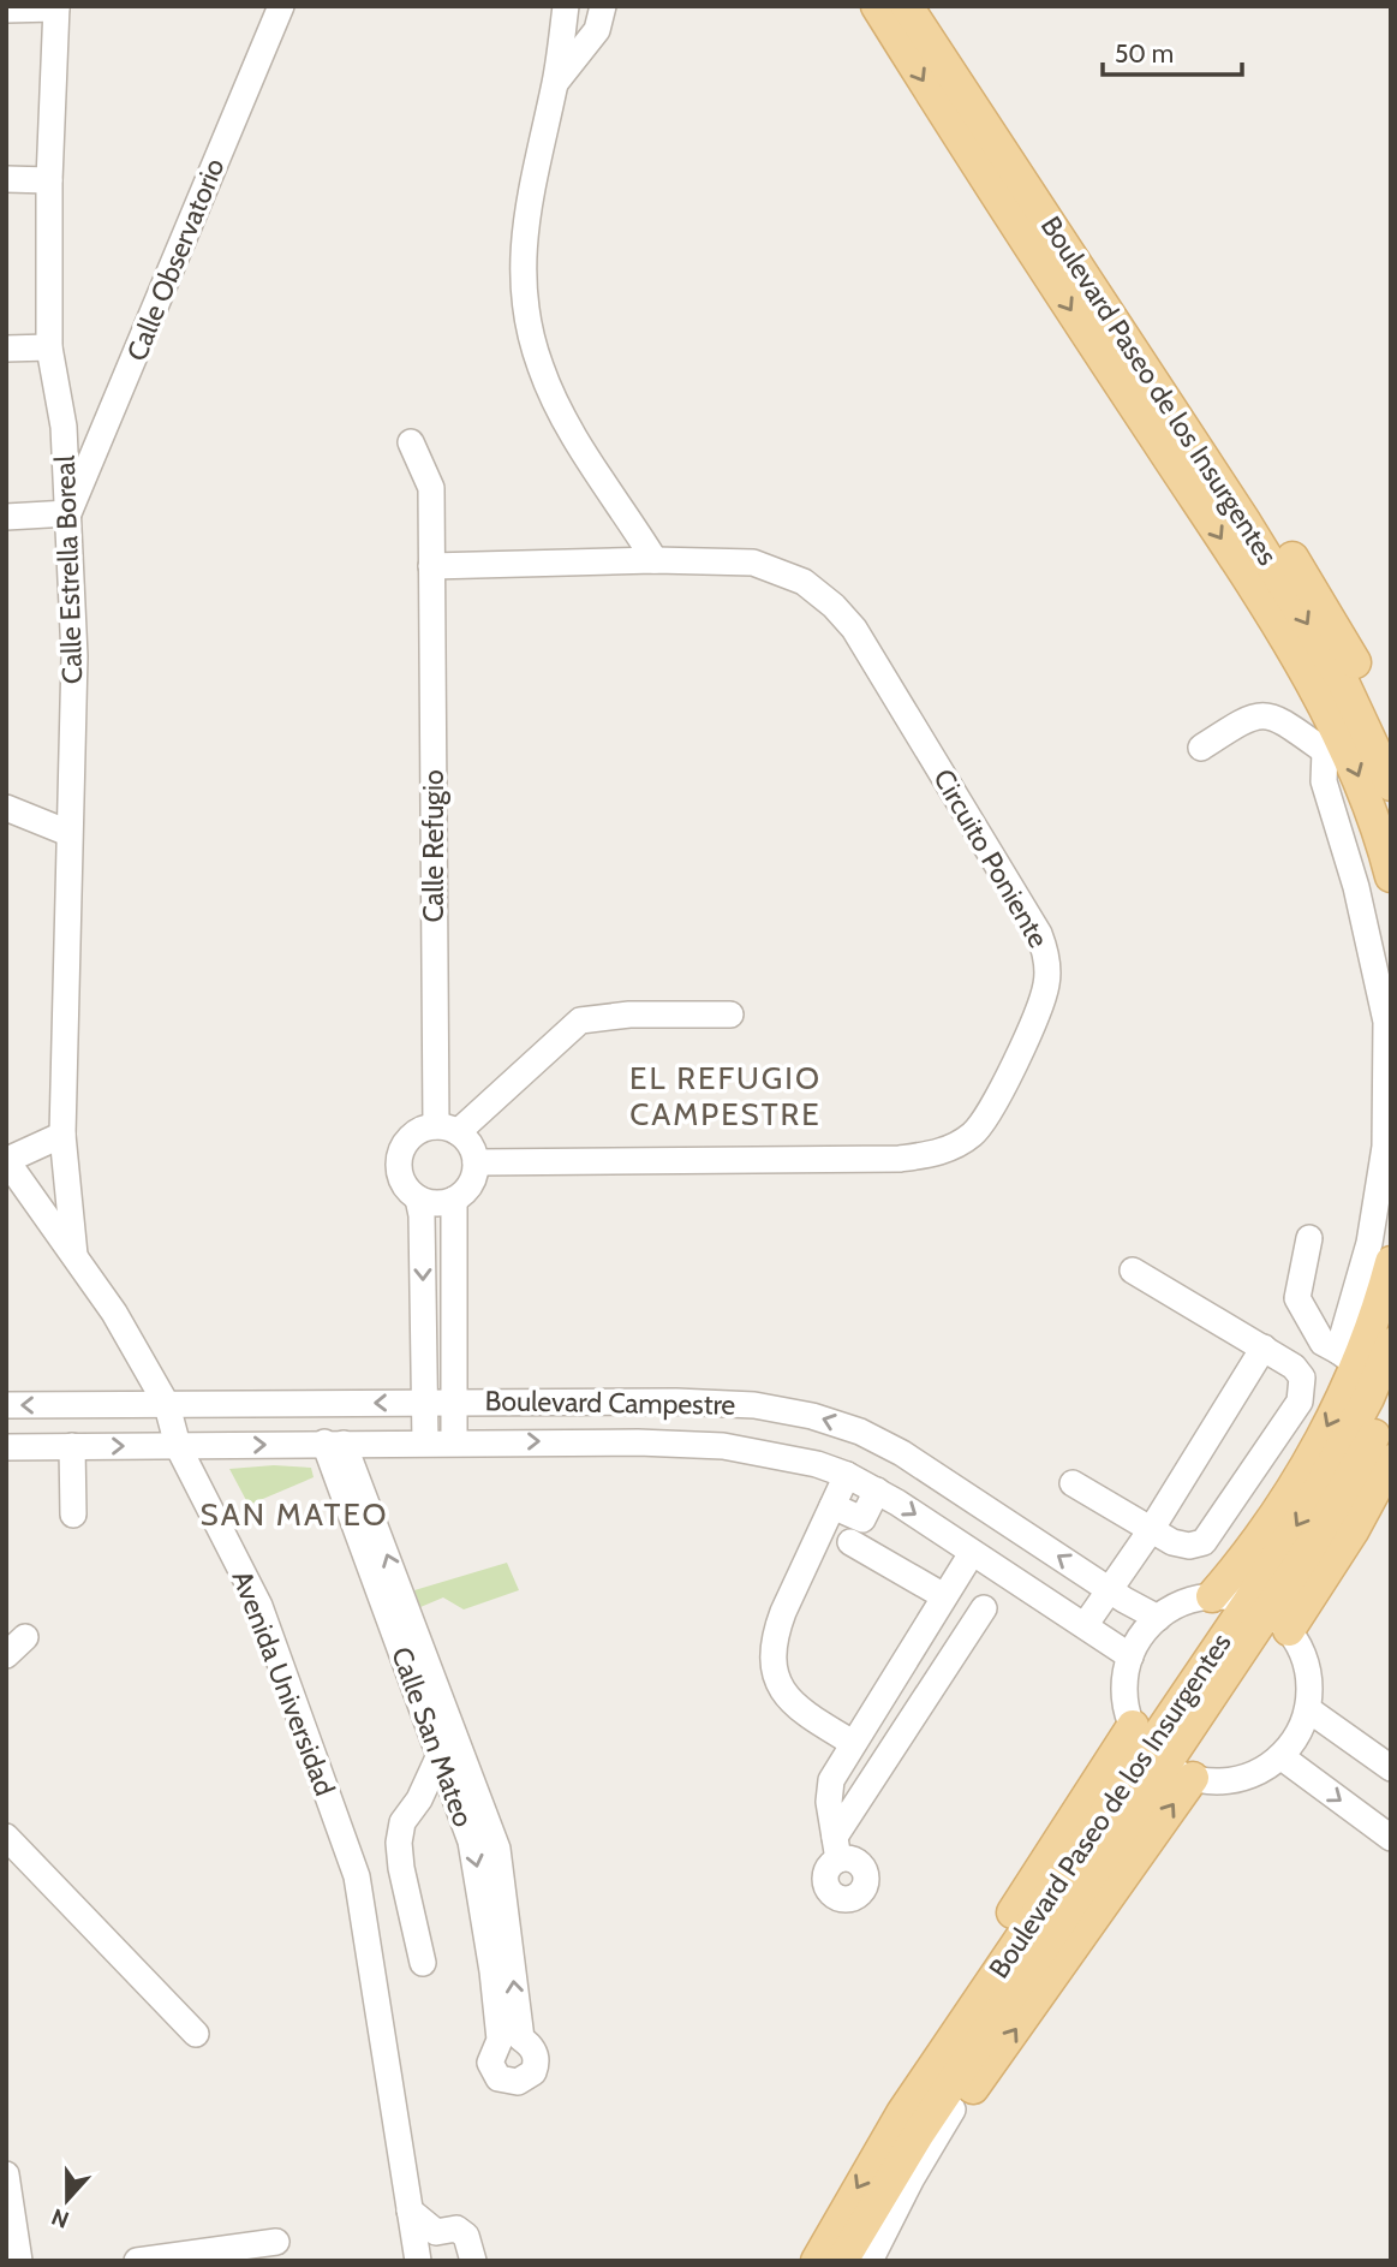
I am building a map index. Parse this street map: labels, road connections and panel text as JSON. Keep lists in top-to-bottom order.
{
  "streets": {
    "main road": ["Boulevard Paseo de los Insurgentes"],
    "street": [
      "Calle Observatorio",
      "Calle Estrella Boreal",
      "Calle Refugio",
      "Circuito Poniente",
      "Boulevard Campestre",
      "Avenida Universidad",
      "Calle San Mateo"
    ]
  },
  "crossings": [
    ["Calle Observatorio", "Calle Estrella Boreal"],
    ["Calle Estrella Boreal", "Avenida Universidad"],
    ["Calle Refugio", "Circuito Poniente"],
    ["Boulevard Campestre", "Avenida Universidad"],
    ["Boulevard Campestre", "Calle San Mateo"]
  ],
  "districts": ["EL REFUGIO CAMPESTRE", "SAN MATEO"],
  "scale_bar": "50 m",
  "north": "bottom"
}
